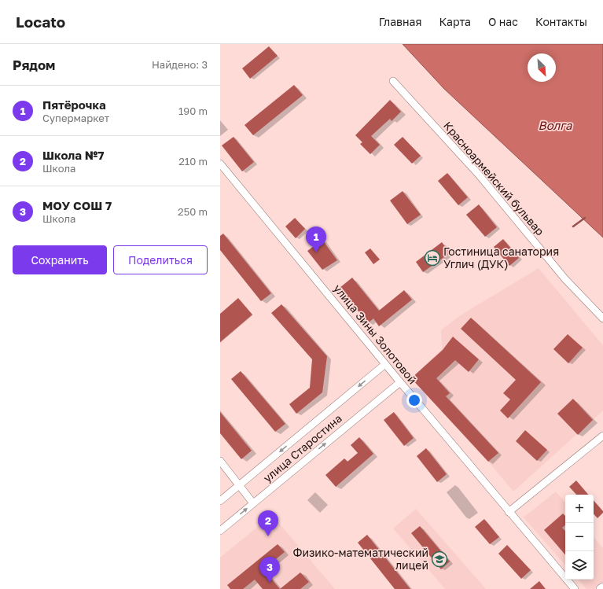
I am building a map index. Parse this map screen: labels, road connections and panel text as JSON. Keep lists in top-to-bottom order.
{
  "streets": {
    "street": ["Красноармейский бульвар", "улица Зины Золотовой", "улица Старостина"]
  },
  "crossings": [
    ["улица Зины Золотовой", "улица Старостина"]
  ],
  "water": ["Волга"],
  "places": {
    "hotel": ["Гостиница санатория Углич (ДУК)"],
    "school or university": ["Физико-математический лицей"]
  },
  "north": "bottom right",
  "page": {
    "header": "Locato",
    "nav": [
      "Главная",
      "Карта",
      "О нас",
      "Контакты"
    ],
    "heading": ["Рядом", "Найдено: 3"],
    "list": [
      {
        "mark": "1",
        "name": "Пятёрочка",
        "note": "Супермаркет",
        "value": "190 m"
      },
      {
        "mark": "2",
        "name": "Школа №7",
        "note": "Школа",
        "value": "210 m"
      },
      {
        "mark": "3",
        "name": "МОУ СОШ 7",
        "note": "Школа",
        "value": "250 m"
      }
    ],
    "pins": ["1", "2", "3"],
    "buttons": ["Сохранить", "Поделиться"],
    "map_buttons": ["+", "−"]
  }
}
